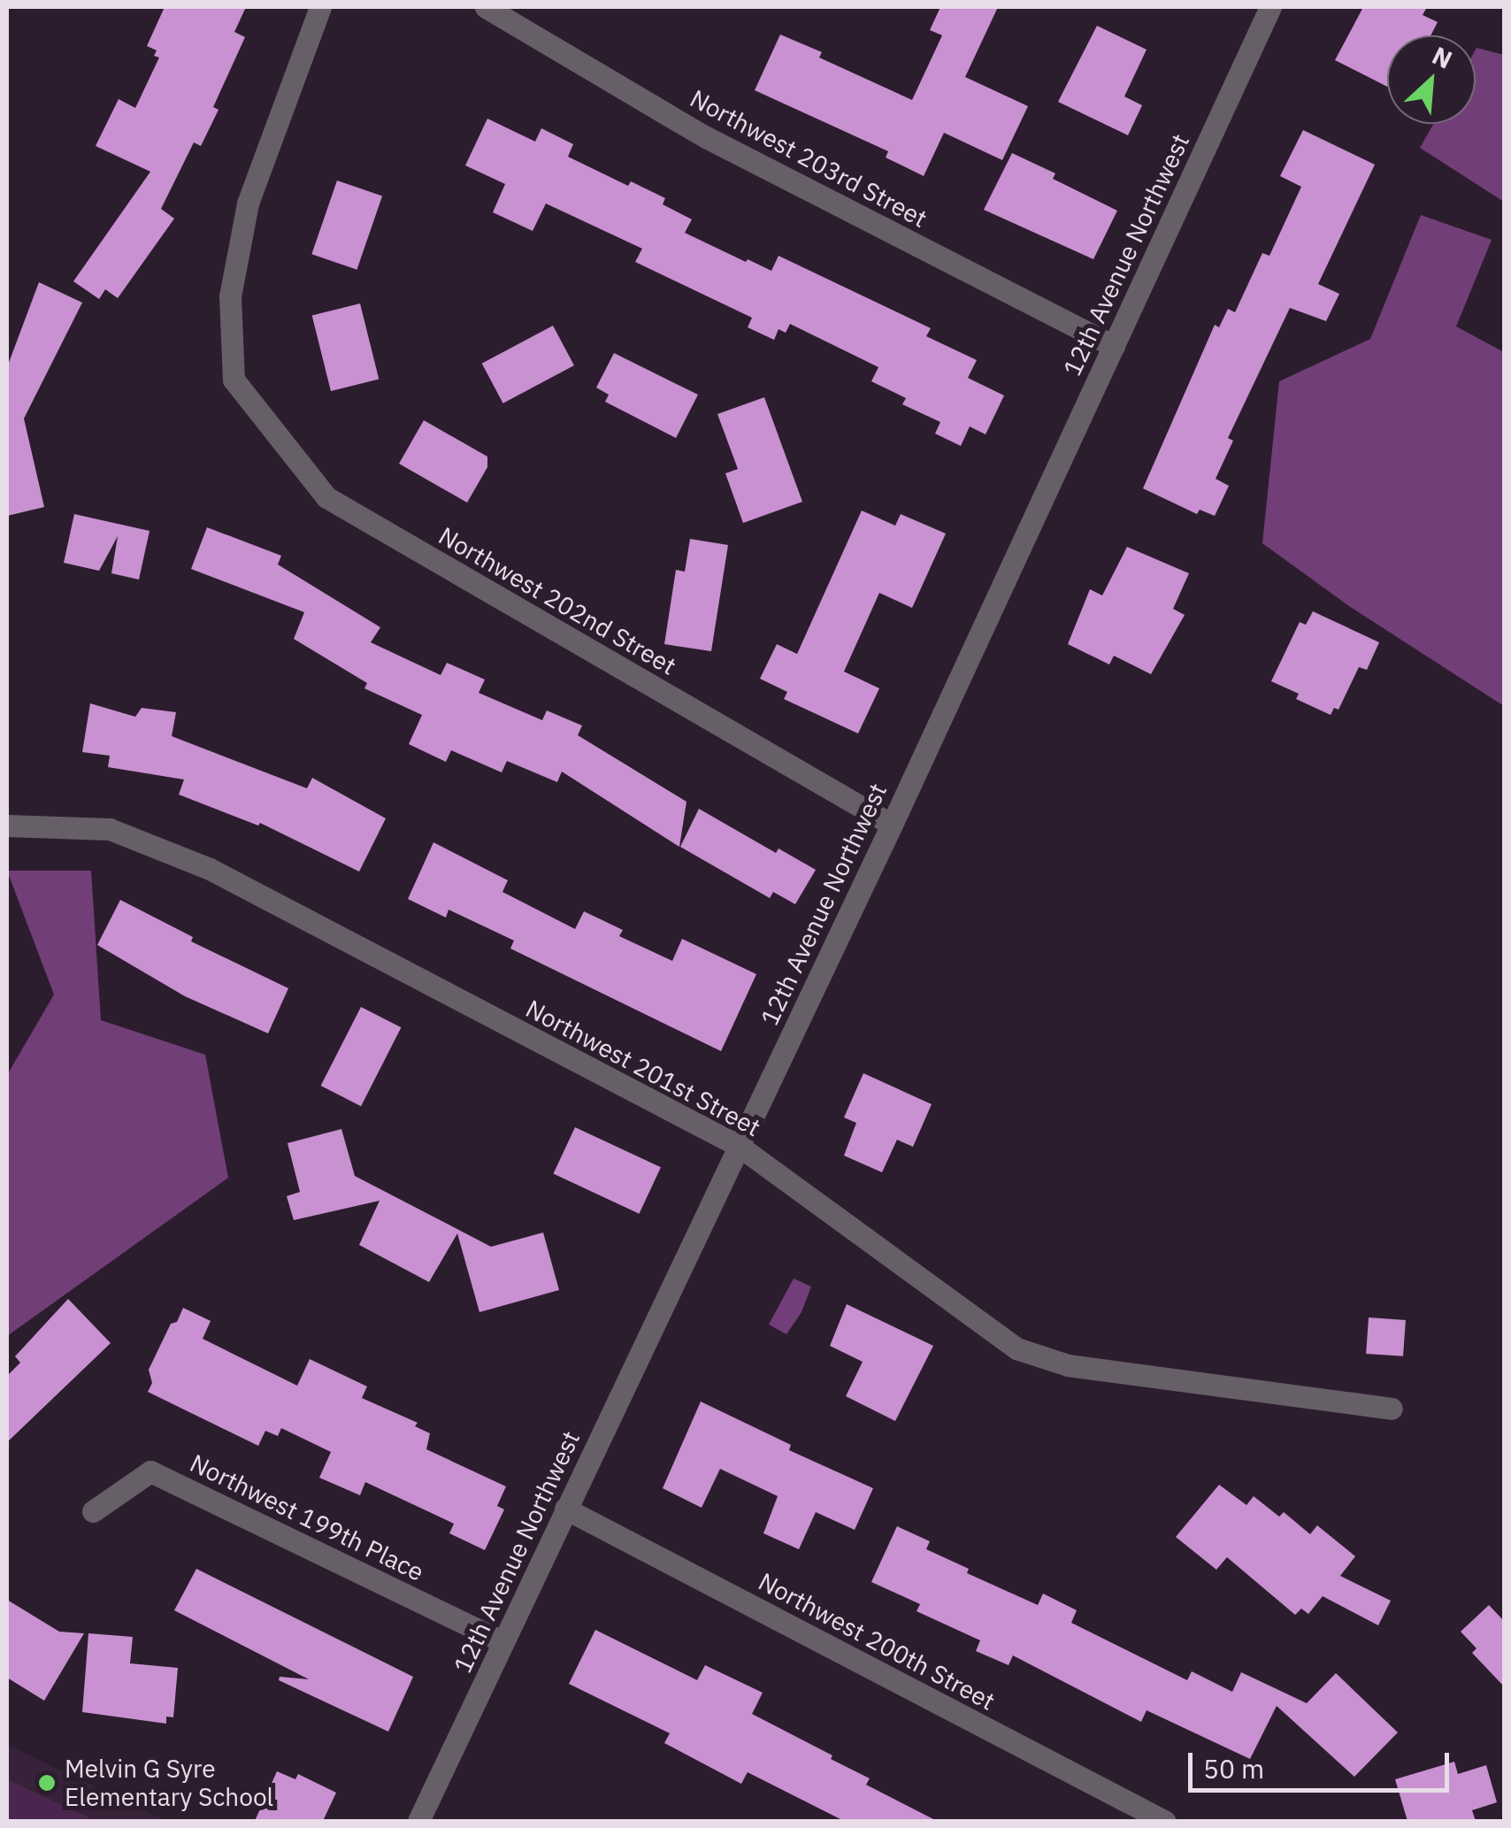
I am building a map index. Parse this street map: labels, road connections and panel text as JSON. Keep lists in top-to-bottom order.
{
  "streets": {
    "street": [
      "Northwest 203rd Street",
      "12th Avenue Northwest",
      "Northwest 202nd Street",
      "Northwest 201st Street",
      "Northwest 199th Place",
      "Northwest 200th Street"
    ]
  },
  "crossings": [
    ["Northwest 203rd Street", "12th Avenue Northwest"],
    ["12th Avenue Northwest", "Northwest 202nd Street"],
    ["12th Avenue Northwest", "Northwest 201st Street"],
    ["12th Avenue Northwest", "Northwest 199th Place"],
    ["12th Avenue Northwest", "Northwest 200th Street"]
  ],
  "places": ["Melvin G Syre Elementary School"],
  "scale_bar": "50 m",
  "north": "top right"
}
